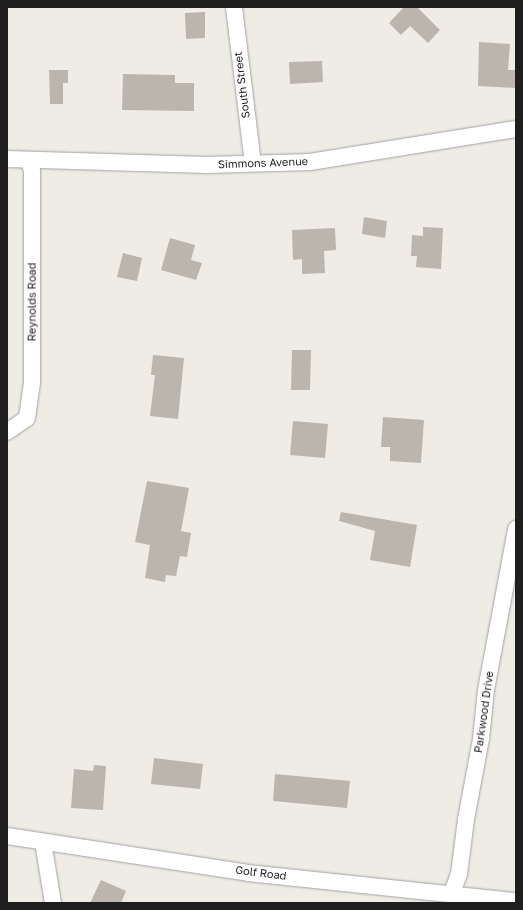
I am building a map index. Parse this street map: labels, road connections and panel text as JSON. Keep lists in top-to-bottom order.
{
  "streets": {
    "street": [
      "South Street",
      "Simmons Avenue",
      "Reynolds Road",
      "Parkwood Drive",
      "Golf Road"
    ]
  },
  "crossings": [
    ["South Street", "Simmons Avenue"],
    ["Simmons Avenue", "Reynolds Road"],
    ["Parkwood Drive", "Golf Road"]
  ]
}
